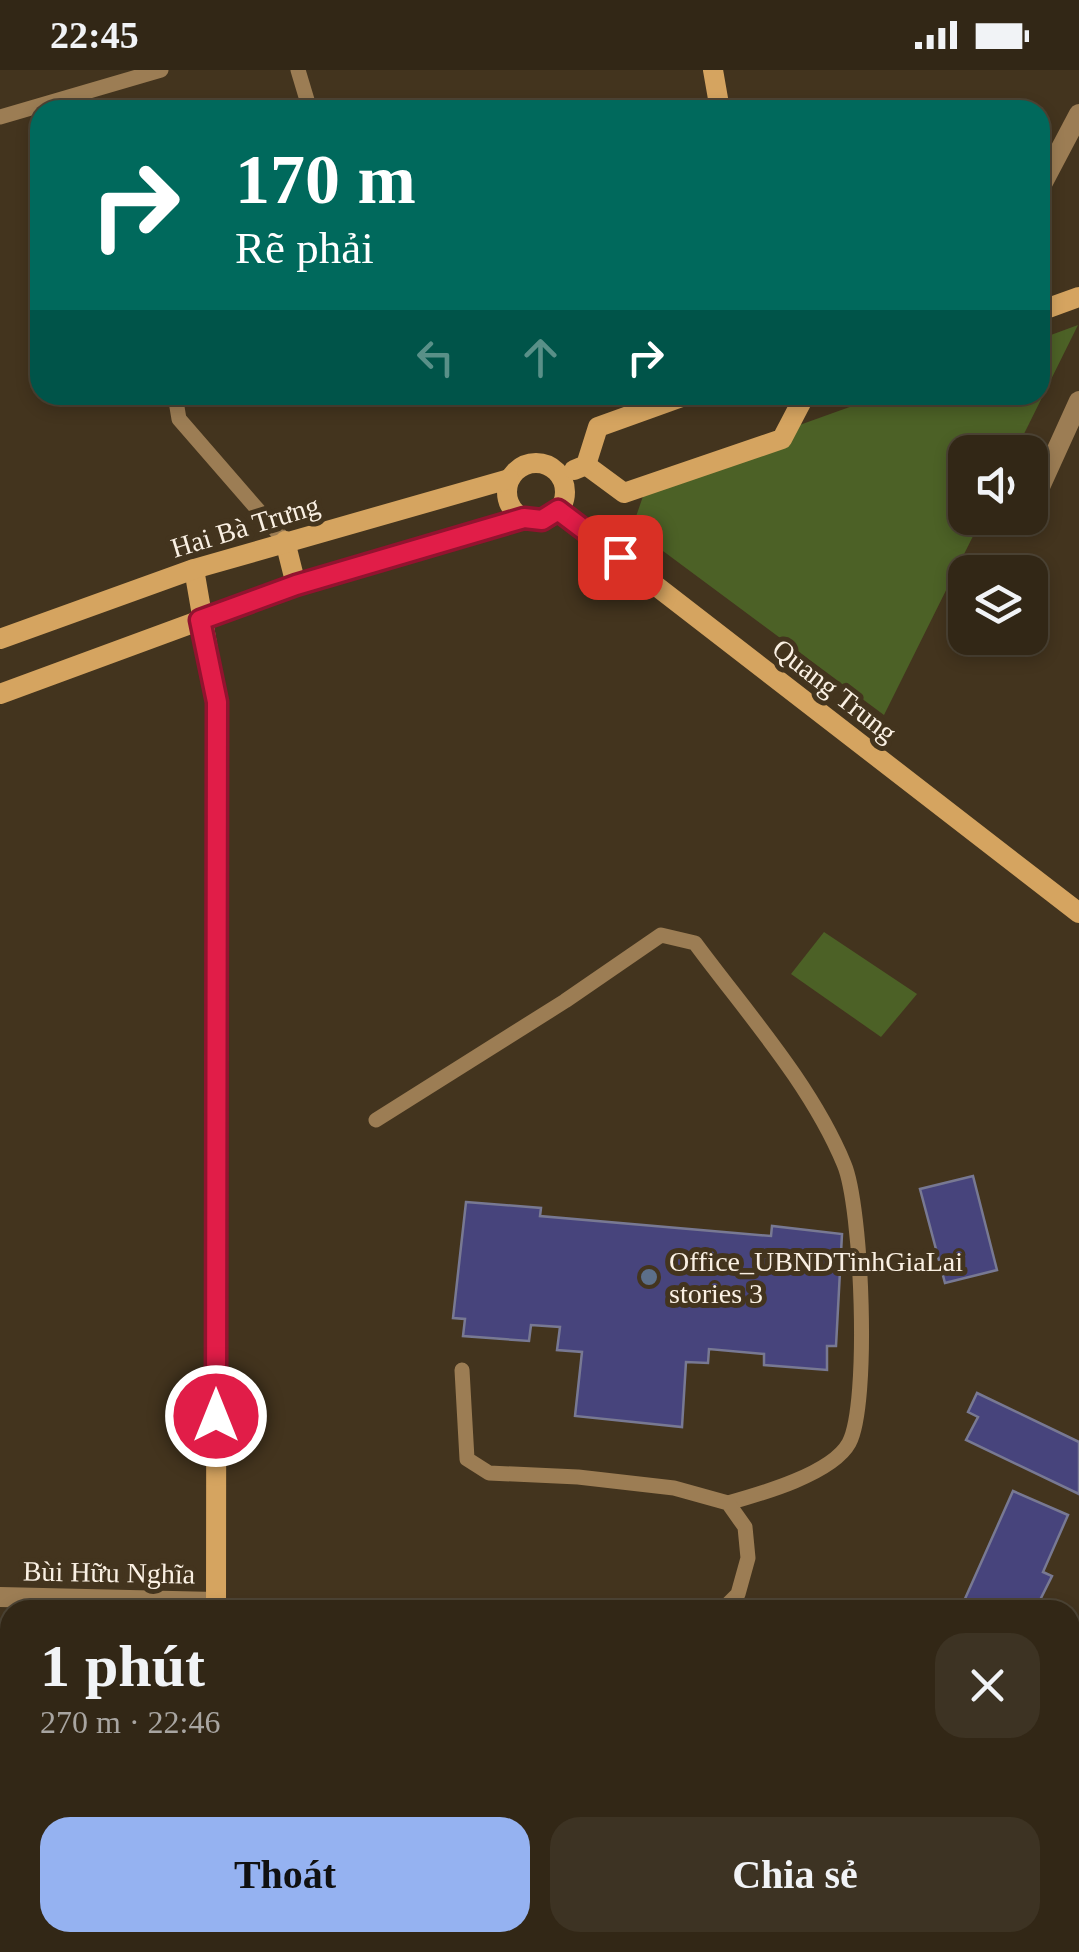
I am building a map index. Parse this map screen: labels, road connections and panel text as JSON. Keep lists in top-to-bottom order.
{
  "streets": {
    "street": ["Hai Bà Trưng", "Quang Trung", "Bùi Hữu Nghĩa"]
  },
  "crossings": [
    ["Hai Bà Trưng", "Quang Trung"]
  ],
  "places": ["Office_UBNDTinhGiaLai stories 3"],
  "page": {
    "status": "22:45",
    "turn": ["170 m", "Rẽ phải"],
    "heading": ["1 phút", "270 m · 22:46"],
    "buttons": ["Thoát", "Chia sẻ"]
  }
}
